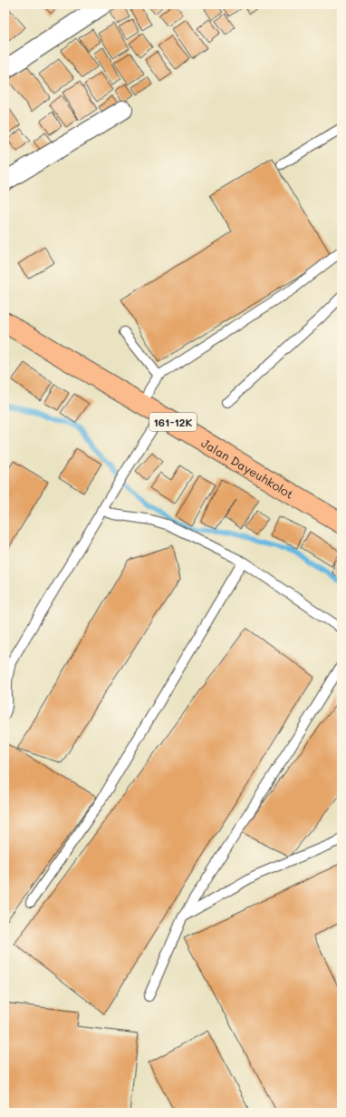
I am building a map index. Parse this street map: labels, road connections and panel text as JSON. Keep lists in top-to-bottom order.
{
  "streets": {
    "main road": ["161-12K", "Jalan Dayeuhkolot"]
  }
}
